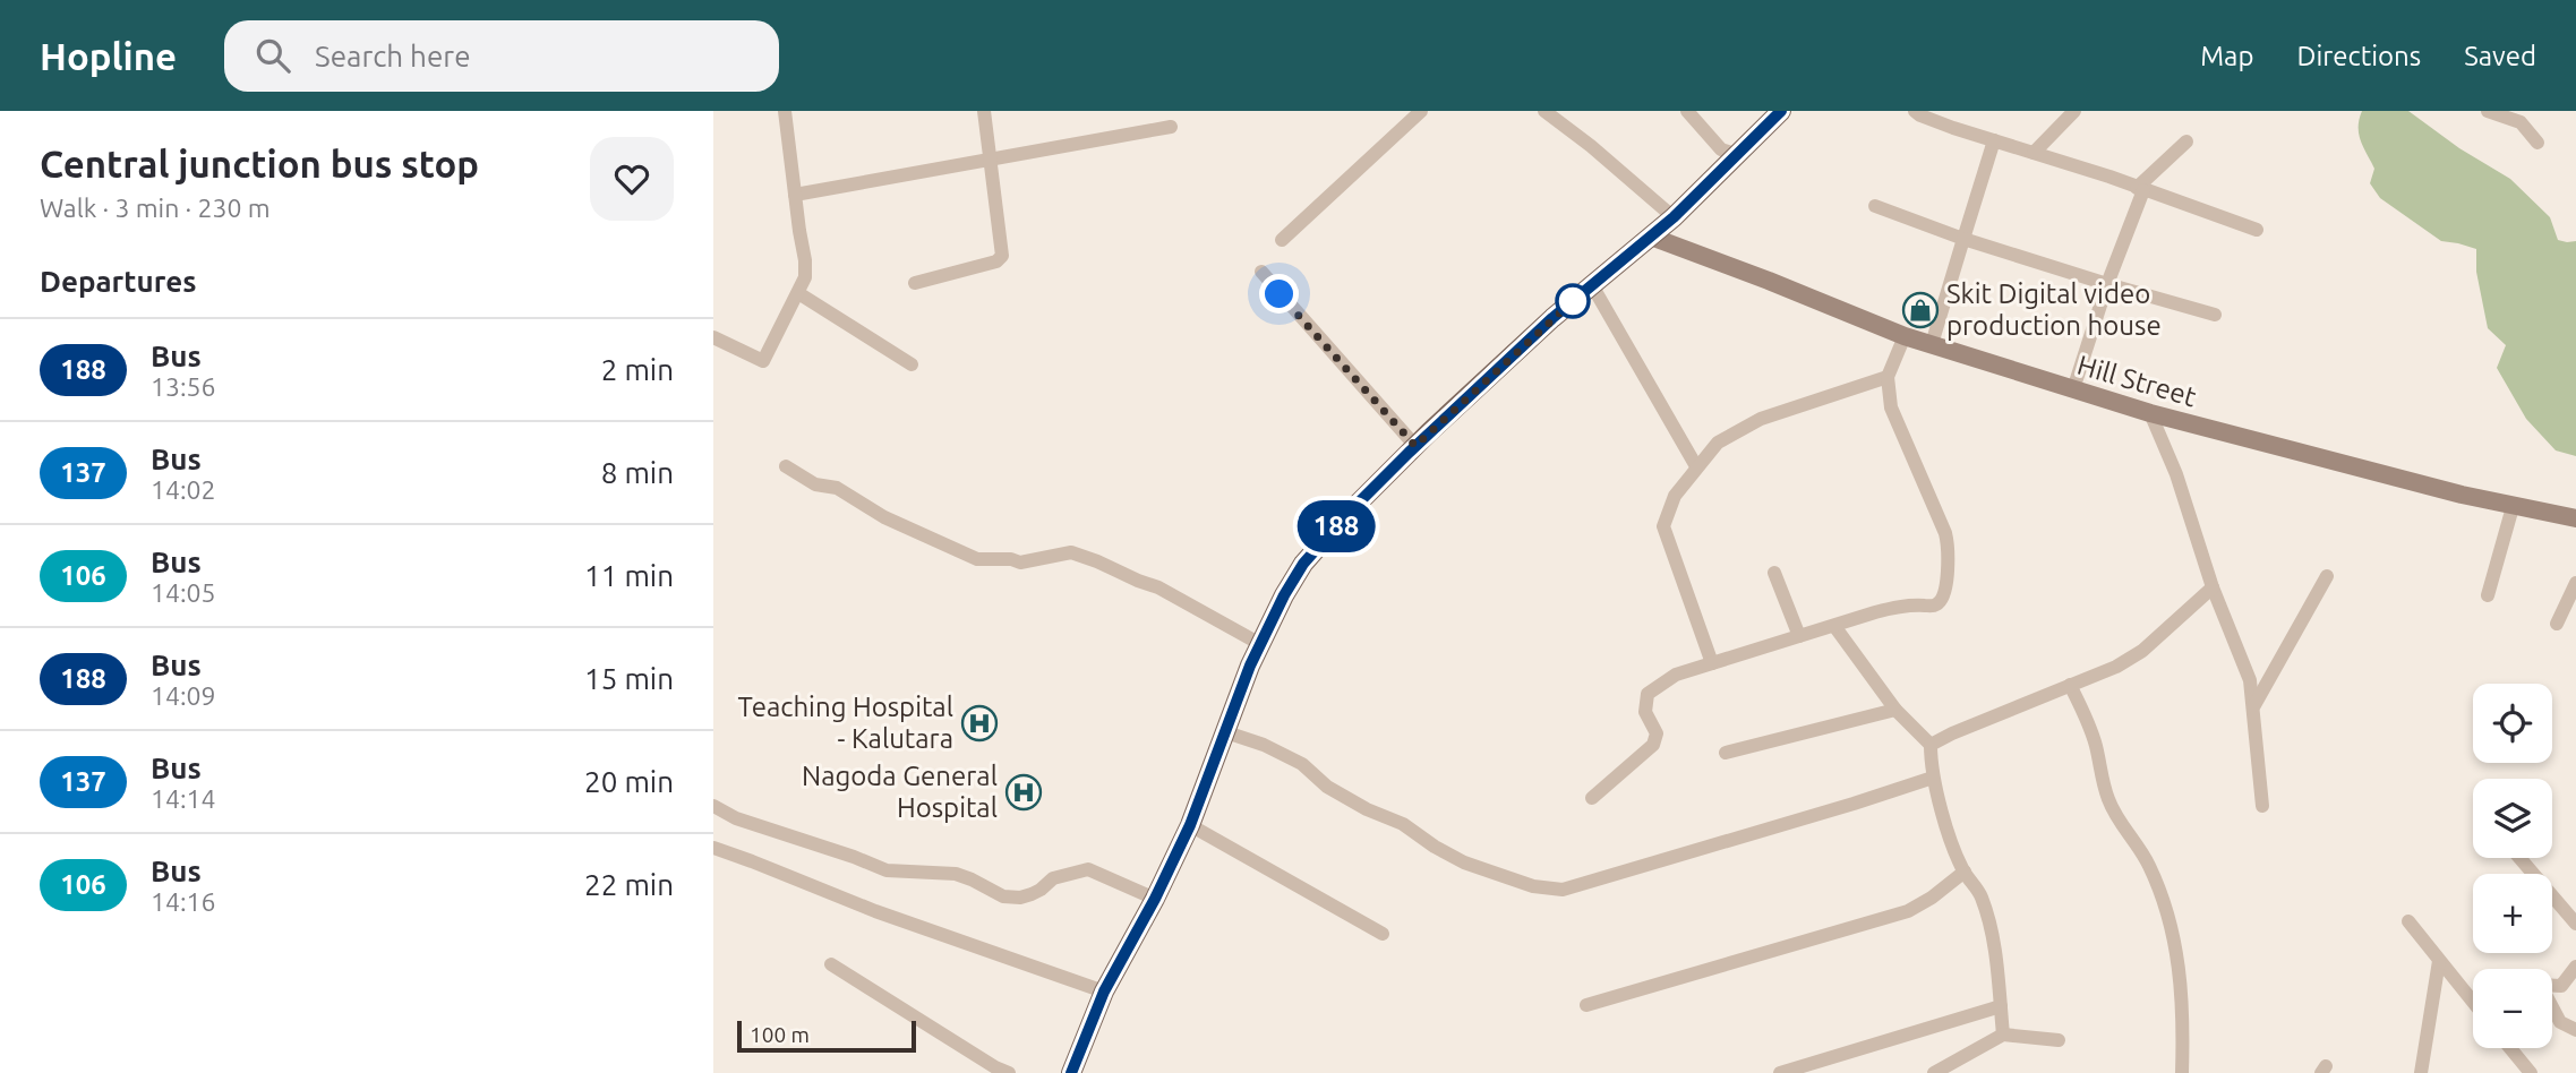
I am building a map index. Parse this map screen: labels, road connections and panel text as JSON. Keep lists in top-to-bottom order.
{
  "streets": {
    "main road": ["Hill Street"]
  },
  "places": {
    "shop": ["Skit Digital video production house"],
    "hospital": ["Teaching Hospital - Kalutara", "Nagoda General Hospital"]
  },
  "lines": ["bus line 188"],
  "scale_bar": "100 m",
  "page": {
    "header": "Hopline",
    "search": "Search here",
    "nav": ["Map", "Directions", "Saved"],
    "heading": [
      ["Central junction bus stop", "Walk · 3 min · 230 m"],
      "Departures"
    ],
    "on_map": "188",
    "list": [
      {
        "mark": "188",
        "name": "Bus",
        "note": "13:56",
        "value": "2 min"
      },
      {
        "mark": "137",
        "name": "Bus",
        "note": "14:02",
        "value": "8 min"
      },
      {
        "mark": "106",
        "name": "Bus",
        "note": "14:05",
        "value": "11 min"
      },
      {
        "mark": "188",
        "name": "Bus",
        "note": "14:09",
        "value": "15 min"
      },
      {
        "mark": "137",
        "name": "Bus",
        "note": "14:14",
        "value": "20 min"
      },
      {
        "mark": "106",
        "name": "Bus",
        "note": "14:16",
        "value": "22 min"
      }
    ],
    "map_buttons": ["+", "−"],
    "scale": "100 m"
  }
}
